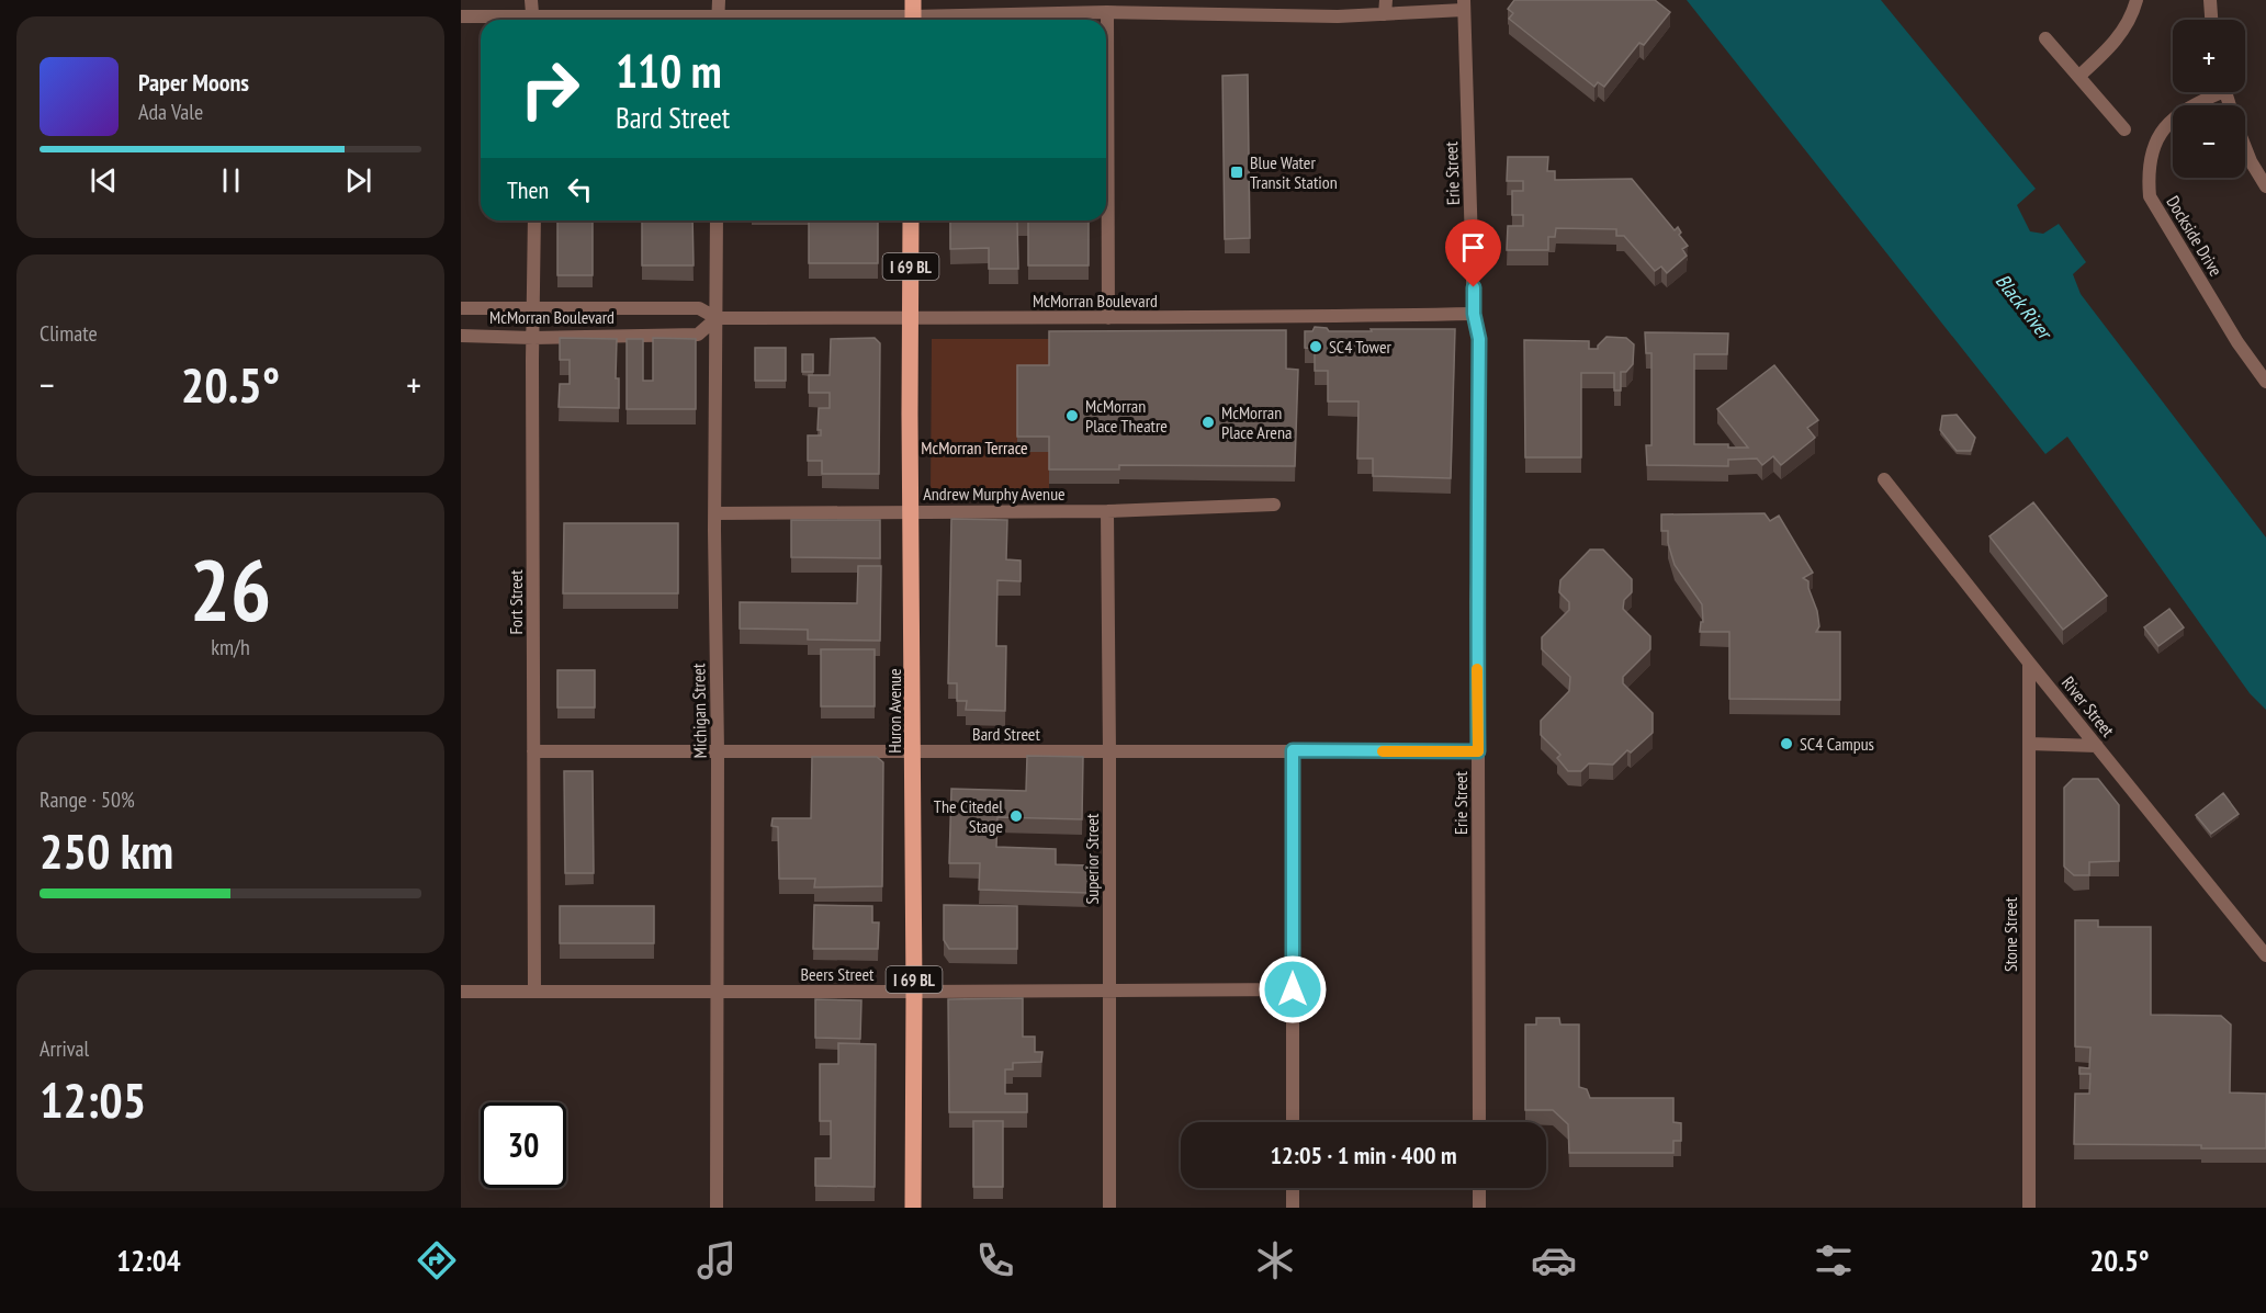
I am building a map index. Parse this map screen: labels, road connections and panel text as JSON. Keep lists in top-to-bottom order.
{
  "streets": {
    "main road": ["I 69 BL", "Huron Avenue"],
    "street": [
      "Erie Street",
      "Dockside Drive",
      "McMorran Boulevard",
      "Andrew Murphy Avenue",
      "Fort Street",
      "River Street",
      "Michigan Street",
      "Bard Street",
      "Superior Street",
      "Stone Street",
      "Beers Street"
    ]
  },
  "crossings": [
    ["Erie Street", "McMorran Boulevard"],
    ["Erie Street", "Bard Street"],
    ["McMorran Boulevard", "Fort Street"],
    ["McMorran Boulevard", "Michigan Street"],
    ["McMorran Boulevard", "Huron Avenue"],
    ["Andrew Murphy Avenue", "Michigan Street"],
    ["Andrew Murphy Avenue", "Huron Avenue"],
    ["Andrew Murphy Avenue", "Superior Street"],
    ["Fort Street", "Bard Street"],
    ["Fort Street", "Beers Street"],
    ["River Street", "Stone Street"],
    ["Michigan Street", "Bard Street"],
    ["Michigan Street", "Beers Street"],
    ["Huron Avenue", "Bard Street"],
    ["Huron Avenue", "Beers Street"],
    ["Bard Street", "Superior Street"],
    ["Superior Street", "Beers Street"]
  ],
  "water": ["Black River"],
  "parks": ["McMorran Terrace"],
  "places": {
    "transit": ["Blue Water Transit Station"],
    "other": [
      "SC4 Tower",
      "McMorran Place Theatre",
      "McMorran Place Arena",
      "SC4 Campus",
      "The Citedel Stage"
    ]
  },
  "page": {
    "map_buttons": ["+", "−"],
    "turn": ["110 m", "Bard Street"],
    "song": ["Paper Moons", "Ada Vale"],
    "then": "Then",
    "tile": [
      "Climate",
      ["26", "km/h"],
      ["Range · 50%", "250 km"],
      ["Arrival", "12:05"]
    ],
    "heat": ["−", "20.5°", "+"],
    "limit": "30",
    "trip": "12:05 · 1 min · 400 m",
    "tabs": ["12:04", "20.5°"]
  }
}
